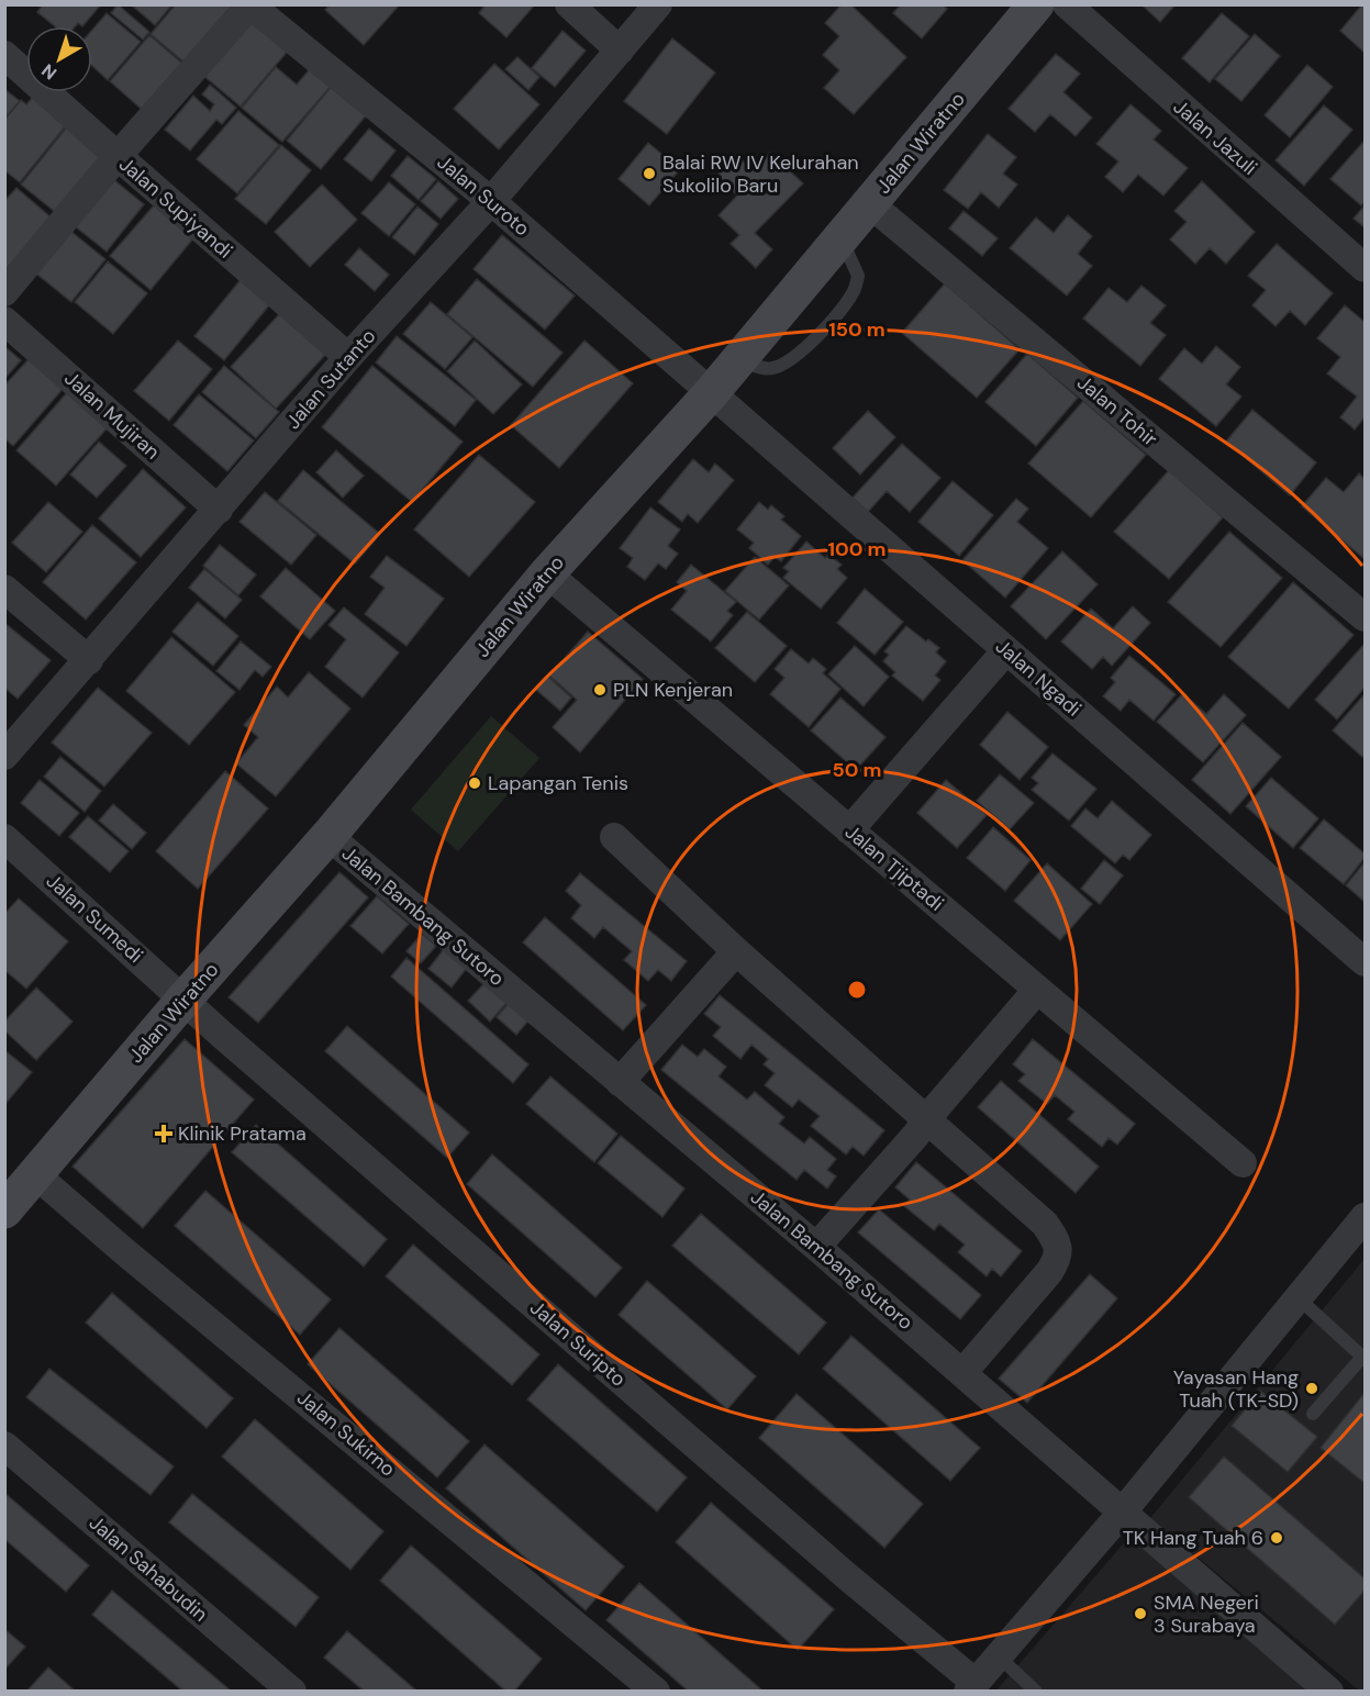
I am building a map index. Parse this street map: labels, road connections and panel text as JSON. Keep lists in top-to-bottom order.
{
  "streets": {
    "main road": ["Jalan Wiratno"],
    "street": [
      "Jalan Jazuli",
      "Jalan Suroto",
      "Jalan Supiyandi",
      "Jalan Sutanto",
      "Jalan Tohir",
      "Jalan Mujiran",
      "Jalan Ngadi",
      "Jalan Tjiptadi",
      "Jalan Bambang Sutoro",
      "Jalan Sumedi",
      "Jalan Suripto",
      "Jalan Sukirno",
      "Jalan Sahabudin"
    ]
  },
  "crossings": [
    ["Jalan Wiratno", "Jalan Suroto"],
    ["Jalan Wiratno", "Jalan Tohir"],
    ["Jalan Wiratno", "Jalan Ngadi"],
    ["Jalan Wiratno", "Jalan Tjiptadi"],
    ["Jalan Wiratno", "Jalan Bambang Sutoro"],
    ["Jalan Wiratno", "Jalan Sumedi"],
    ["Jalan Wiratno", "Jalan Suripto"],
    ["Jalan Wiratno", "Jalan Sukirno"],
    ["Jalan Suroto", "Jalan Sutanto"],
    ["Jalan Suroto", "Jalan Ngadi"],
    ["Jalan Supiyandi", "Jalan Sutanto"],
    ["Jalan Sutanto", "Jalan Mujiran"],
    ["Jalan Sumedi", "Jalan Suripto"]
  ],
  "places": {
    "other": [
      "Balai RW IV Kelurahan Sukolilo Baru",
      "PLN Kenjeran",
      "Lapangan Tenis",
      "Yayasan Hang Tuah (TK-SD)",
      "TK Hang Tuah 6",
      "SMA Negeri 3 Surabaya"
    ],
    "health": ["Klinik Pratama"]
  },
  "north": "bottom left",
  "rings": ["150 m", "100 m", "50 m"]
}
